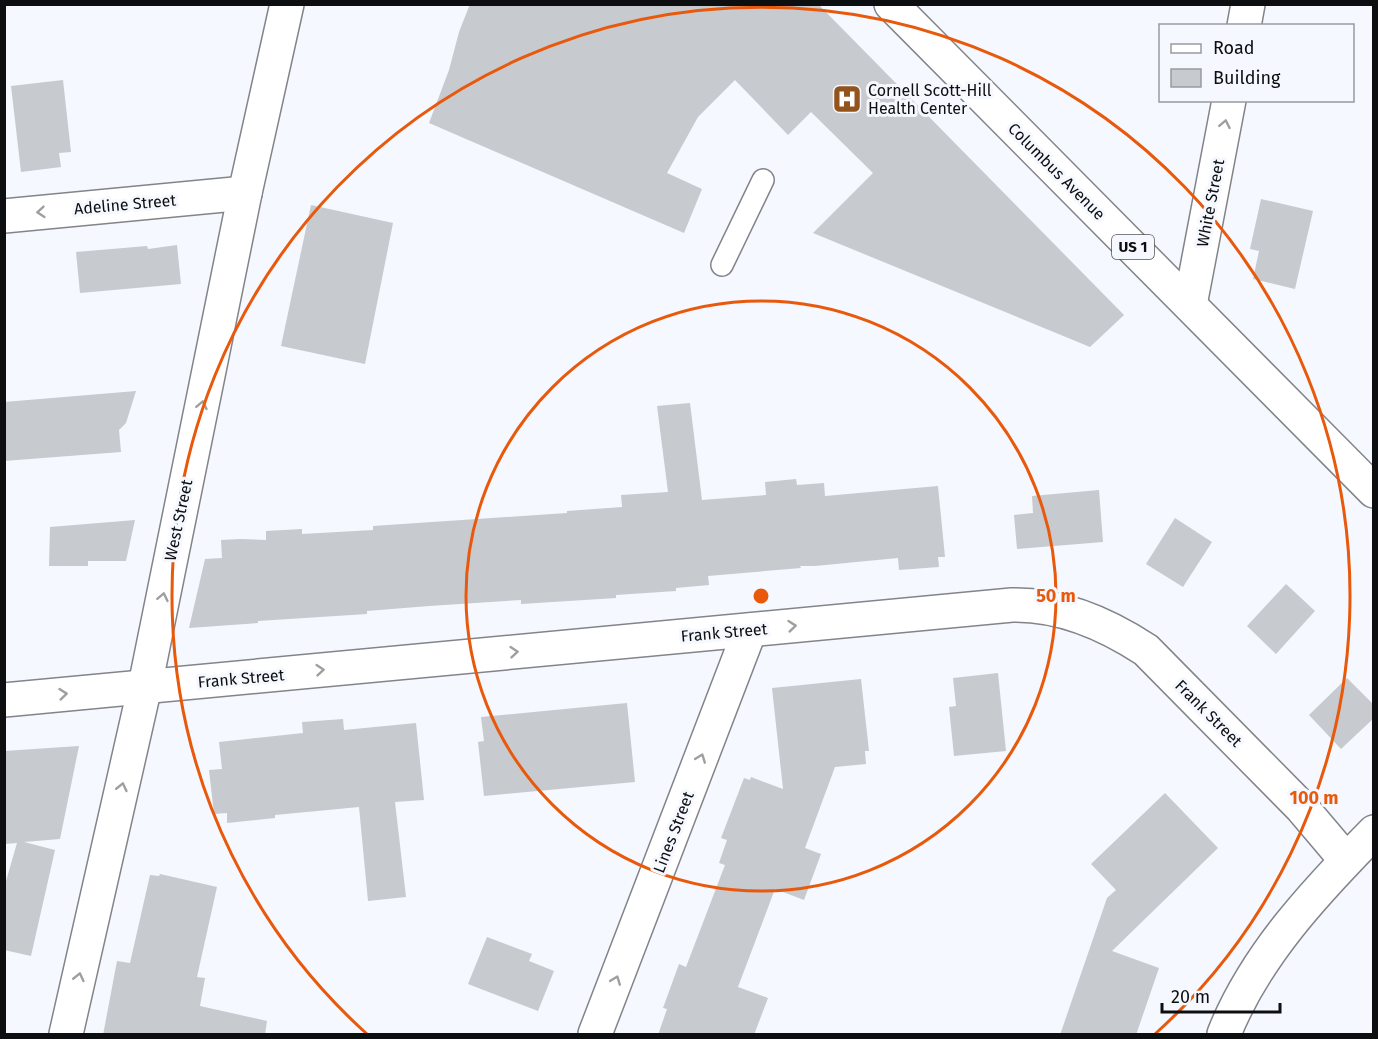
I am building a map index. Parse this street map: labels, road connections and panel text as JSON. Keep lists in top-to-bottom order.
{
  "streets": {
    "street": [
      "Columbus Avenue",
      "White Street",
      "Adeline Street",
      "US 1",
      "West Street",
      "Frank Street",
      "Lines Street"
    ]
  },
  "crossings": [
    ["Columbus Avenue", "White Street"],
    ["Adeline Street", "West Street"],
    ["West Street", "Frank Street"],
    ["Frank Street", "Lines Street"]
  ],
  "one_way": [
    "White Street",
    "Adeline Street",
    "West Street",
    "Frank Street",
    "Lines Street"
  ],
  "places": {
    "hospital": ["Cornell Scott-Hill Health Center"]
  },
  "legend": ["Road", "Building"],
  "scale_bar": "20 m",
  "rings": ["50 m", "100 m"]
}
